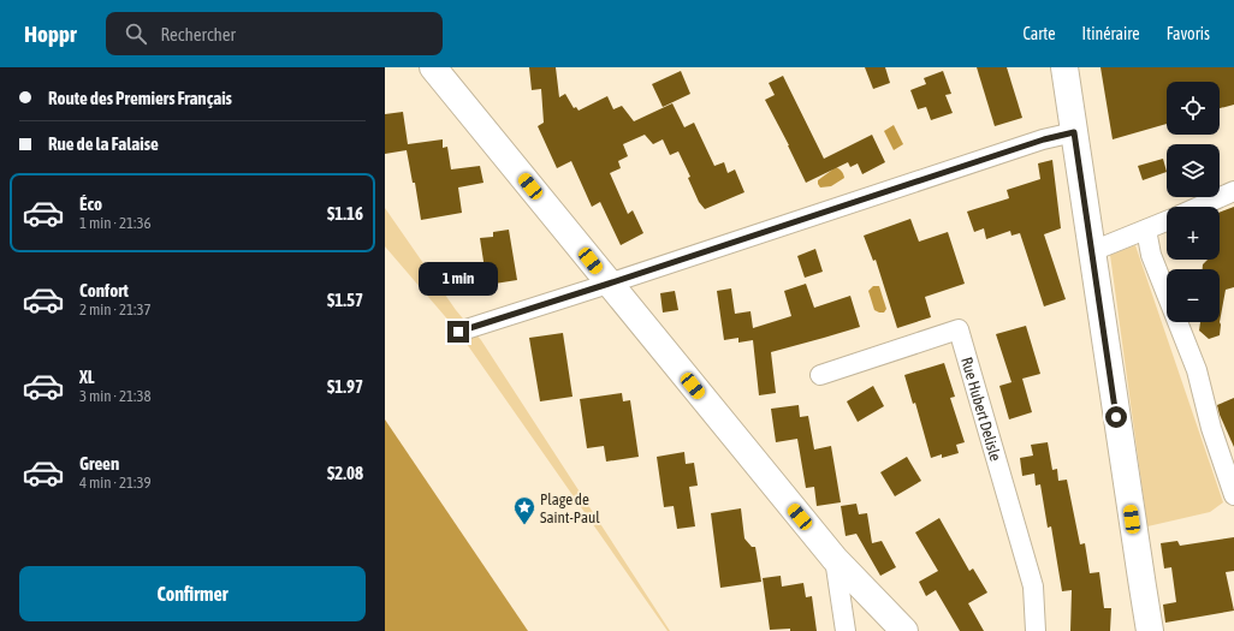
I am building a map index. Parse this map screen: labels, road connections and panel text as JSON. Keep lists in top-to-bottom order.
{
  "streets": {
    "street": ["Rue Hubert Delisle"]
  },
  "places": {
    "place": ["Plage de Saint-Paul"]
  },
  "page": {
    "header": "Hoppr",
    "search": "Rechercher",
    "nav": ["Carte", "Itinéraire", "Favoris"],
    "banner": ["Route des Premiers Français", "Rue de la Falaise"],
    "map_buttons": ["+", "−"],
    "list": [
      {
        "name": "Éco",
        "note": "1 min · 21:36",
        "value": "$1.16"
      },
      {
        "name": "Confort",
        "note": "2 min · 21:37",
        "value": "$1.57"
      },
      {
        "name": "XL",
        "note": "3 min · 21:38",
        "value": "$1.97"
      },
      {
        "name": "Green",
        "note": "4 min · 21:39",
        "value": "$2.08"
      }
    ],
    "bubble": "1 min",
    "buttons": "Confirmer"
  }
}
